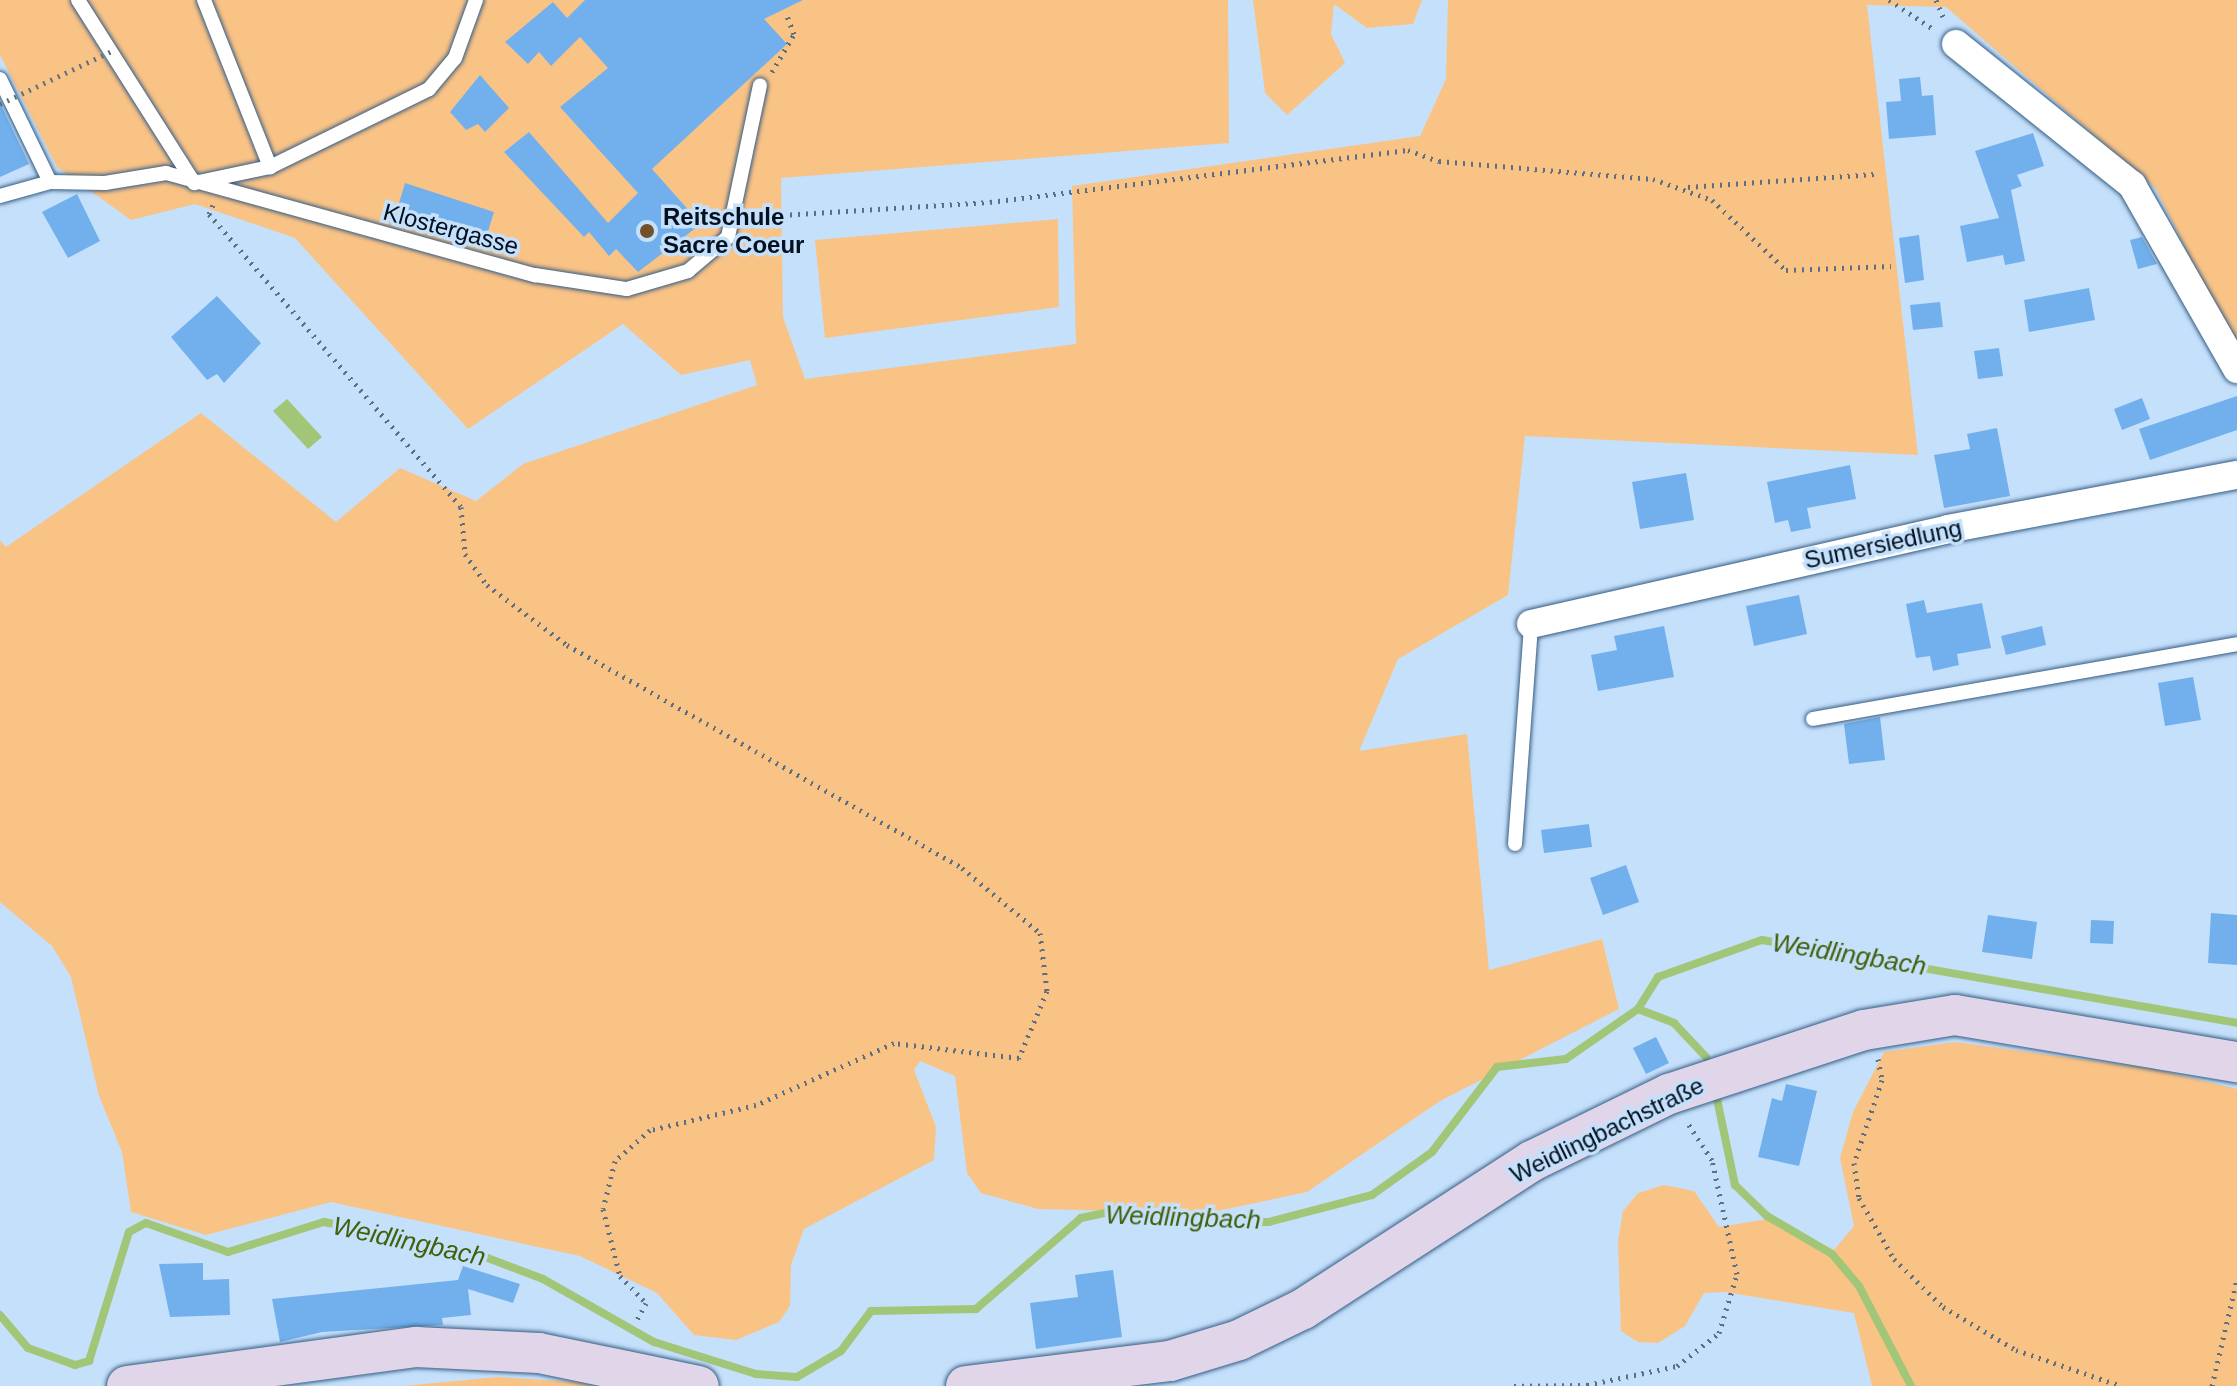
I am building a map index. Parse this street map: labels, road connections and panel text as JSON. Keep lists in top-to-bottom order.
{
  "streets": {
    "main road": ["Weidlingbachstraße"],
    "street": ["Sumersiedlung"],
    "lane": ["Klostergasse"]
  },
  "water": ["Weidlingbach"],
  "places": ["Reitschule Sacre Coeur"]
}
